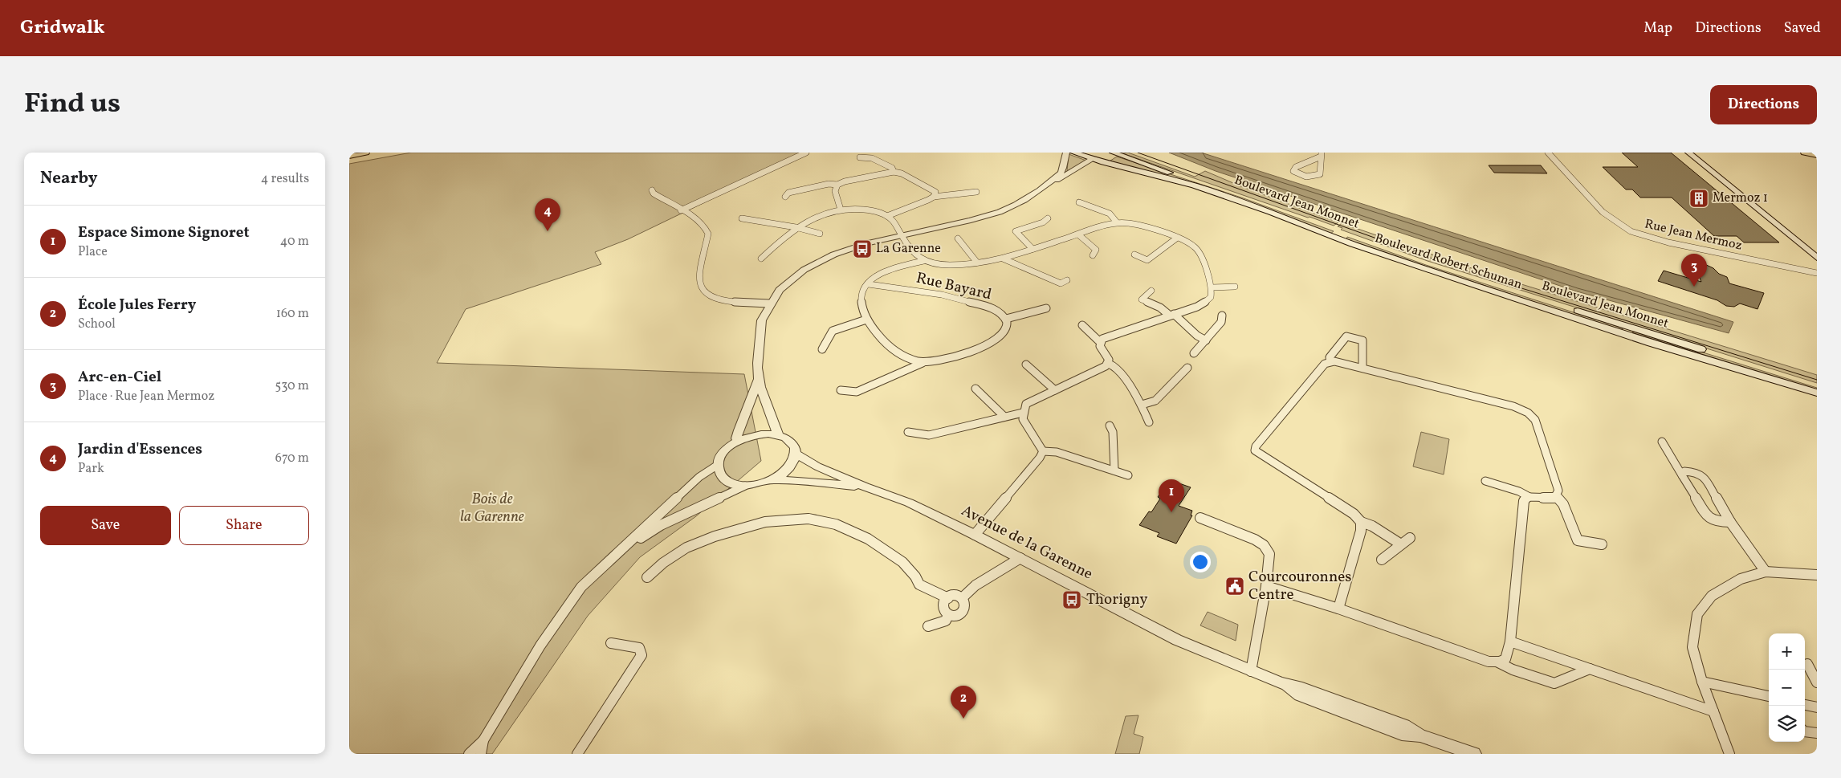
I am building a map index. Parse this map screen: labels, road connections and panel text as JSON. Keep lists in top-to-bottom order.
{
  "streets": {
    "main road": ["Boulevard Jean Monnet", "Boulevard Robert Schuman"],
    "street": ["Rue Jean Mermoz", "Rue Bayard", "Avenue de la Garenne"]
  },
  "parks": ["Bois de la Garenne"],
  "places": {
    "building": ["Mermoz 1"],
    "bus stop": ["La Garenne", "Thorigny"],
    "public building": ["Courcouronnes Centre"]
  },
  "page": {
    "header": "Gridwalk",
    "nav": ["Map", "Directions", "Saved"],
    "title": "Find us",
    "buttons": [
      "Directions",
      ["Save", "Share"]
    ],
    "heading": ["Nearby", "4 results"],
    "pins": [
      "4",
      "3",
      "1",
      "2"
    ],
    "list": [
      {
        "mark": "1",
        "name": "Espace Simone Signoret",
        "note": "Place",
        "value": "40 m"
      },
      {
        "mark": "2",
        "name": "École Jules Ferry",
        "note": "School",
        "value": "160 m"
      },
      {
        "mark": "3",
        "name": "Arc-en-Ciel",
        "note": "Place · Rue Jean Mermoz",
        "value": "530 m"
      },
      {
        "mark": "4",
        "name": "Jardin d'Essences",
        "note": "Park",
        "value": "670 m"
      }
    ],
    "map_buttons": ["+", "−"]
  }
}
